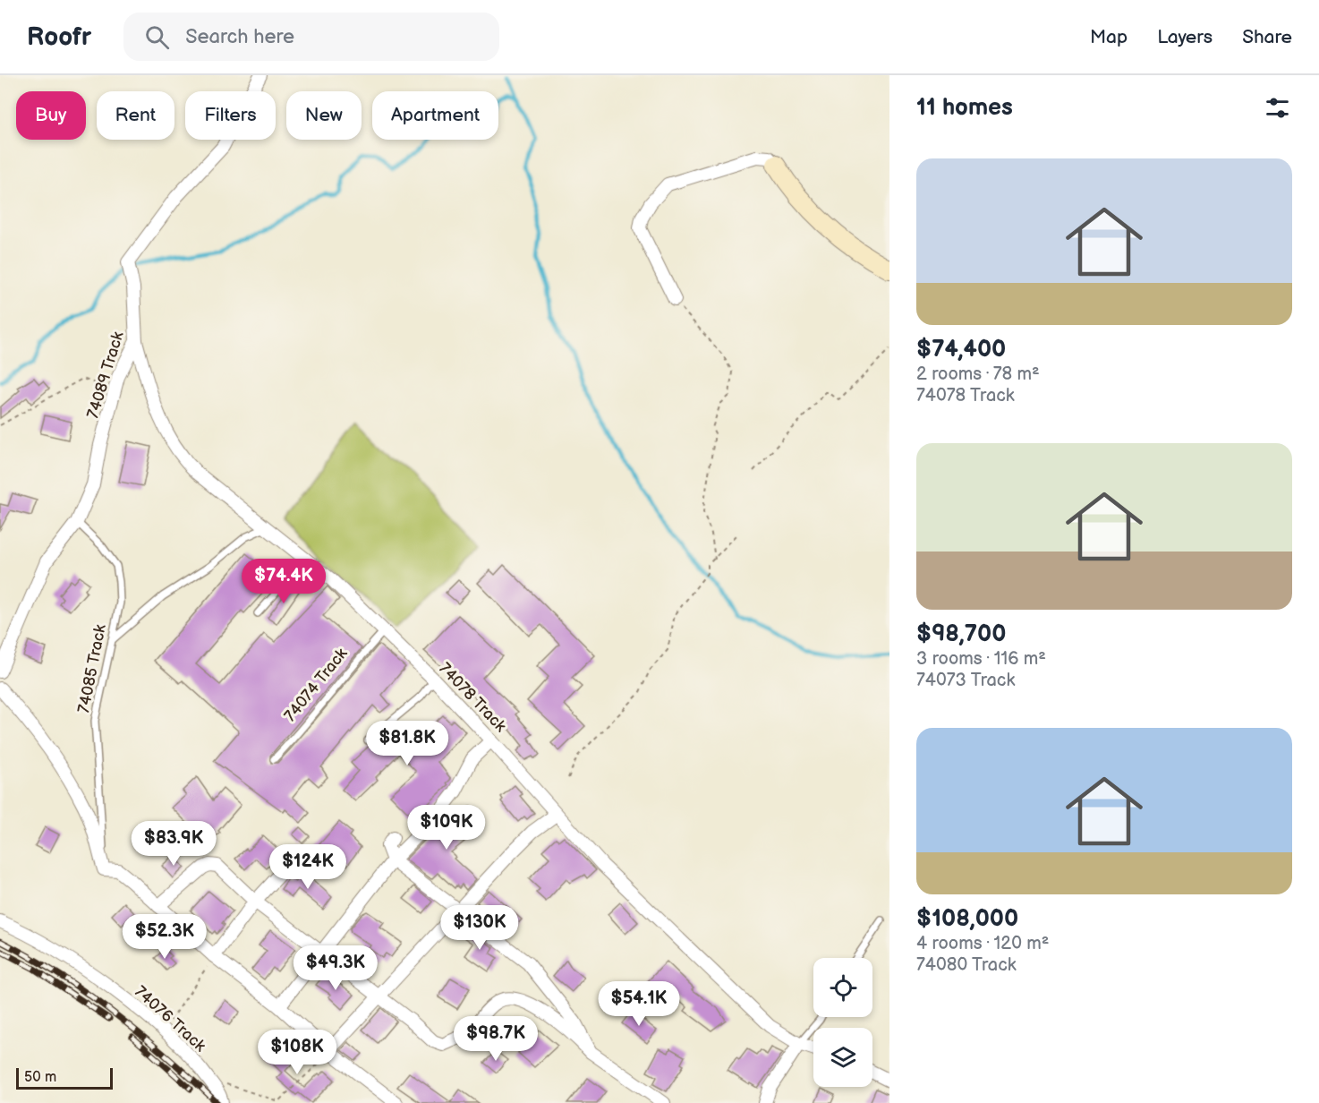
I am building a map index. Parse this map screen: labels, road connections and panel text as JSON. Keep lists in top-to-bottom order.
{
  "streets": {
    "street": ["74089 Track", "74078 Track", "74076 Track"],
    "lane": ["74085 Track", "74074 Track"]
  },
  "crossings": [
    ["74089 Track", "74085 Track"],
    ["74089 Track", "74078 Track"],
    ["74074 Track", "74078 Track"]
  ],
  "scale_bar": "50 m",
  "page": {
    "header": "Roofr",
    "search": "Search here",
    "nav": ["Map", "Layers", "Share"],
    "heading": "11 homes",
    "chip": [
      "Buy",
      "Rent",
      "Filters",
      "New",
      "Apartment"
    ],
    "list": [
      {
        "name": "$74,400",
        "note": "2 rooms · 78 m² · 74078 Track"
      },
      {
        "name": "$98,700",
        "note": "3 rooms · 116 m² · 74073 Track"
      },
      {
        "name": "$108,000",
        "note": "4 rooms · 120 m² · 74080 Track"
      }
    ],
    "price": [
      "$74.4K",
      "$81.8K",
      "$109K",
      "$83.9K",
      "$124K",
      "$130K",
      "$52.3K",
      "$49.3K",
      "$54.1K",
      "$98.7K",
      "$108K"
    ],
    "scale": "50 m"
  }
}
